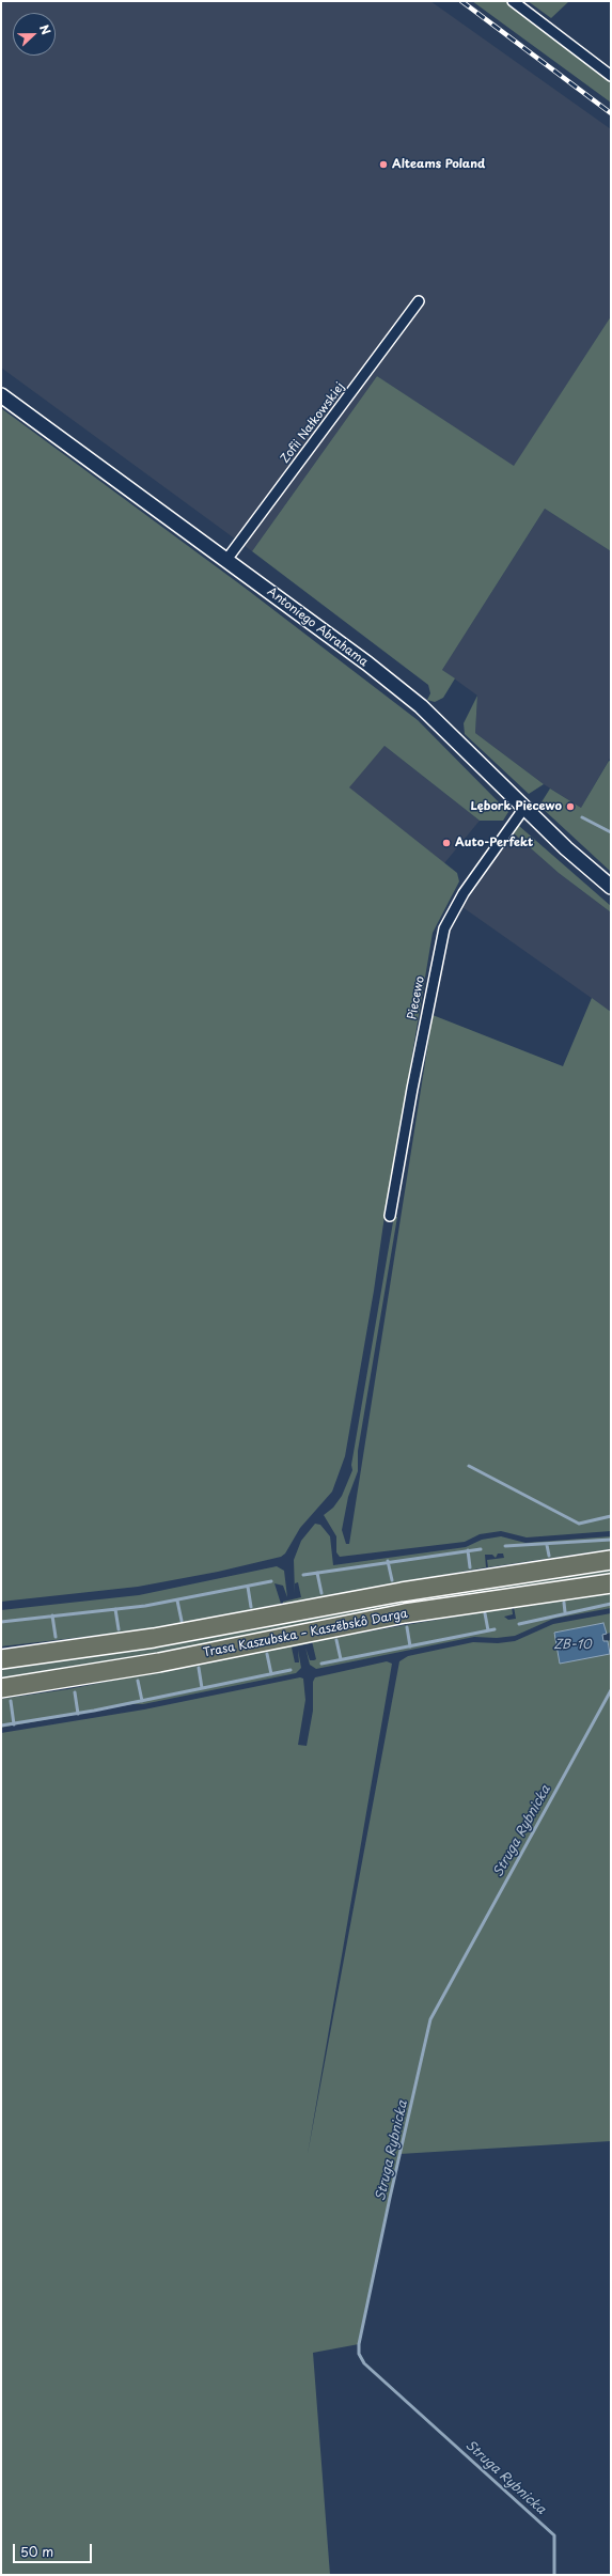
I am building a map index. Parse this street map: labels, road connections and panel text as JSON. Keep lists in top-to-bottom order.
{
  "streets": {
    "highway": ["Trasa Kaszubska – Kaszëbskô Darga"],
    "main road": ["Antoniego Abrahama"],
    "street": ["Zofii Nałkowskiej", "Piecewo"]
  },
  "crossings": [
    ["Zofii Nałkowskiej", "Antoniego Abrahama"],
    ["Antoniego Abrahama", "Piecewo"]
  ],
  "water": ["ZB-10", "Struga Rybnicka"],
  "places": ["Alteams Poland", "Lębork Piecewo", "Auto-Perfekt"],
  "scale_bar": "50 m",
  "north": "right"
}
